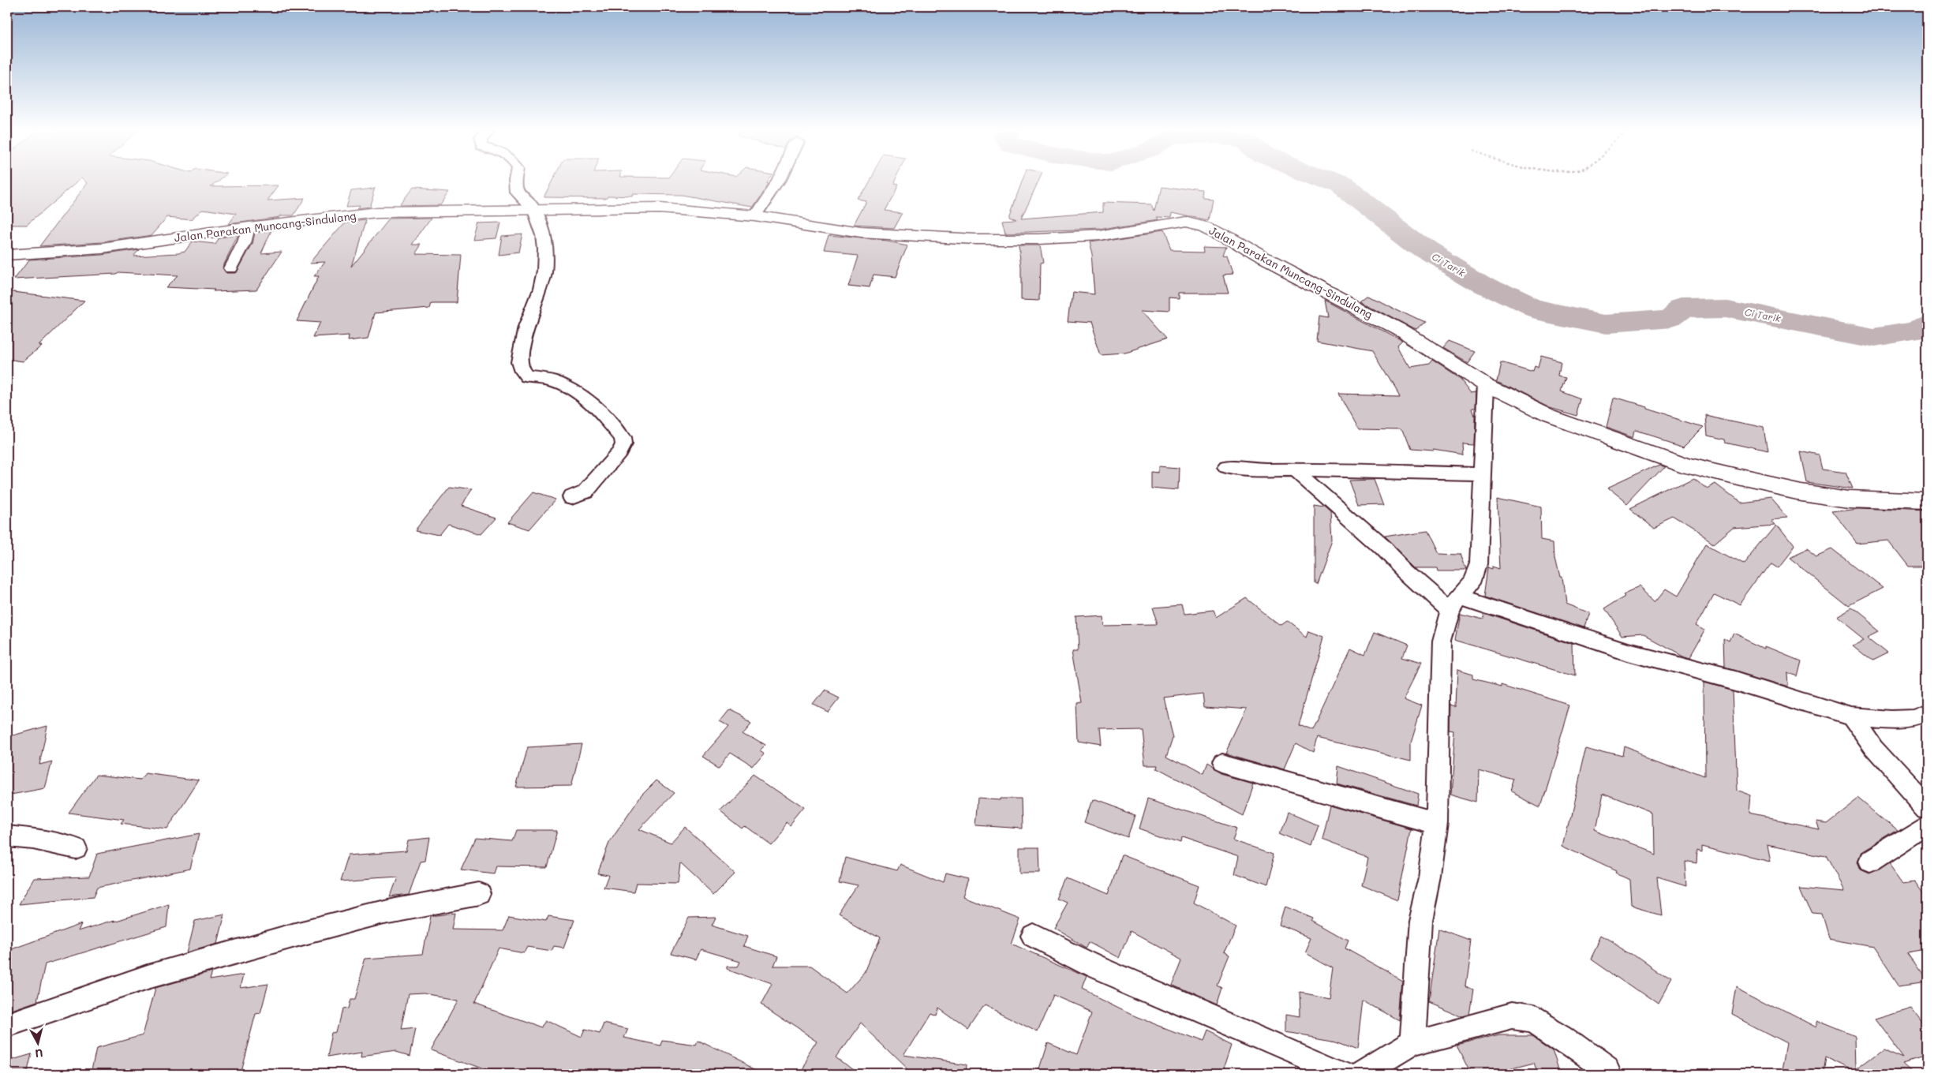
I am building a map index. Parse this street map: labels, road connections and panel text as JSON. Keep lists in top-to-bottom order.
{
  "streets": {
    "street": ["Jalan Parakan Muncang-Sindulang"]
  },
  "water": ["Ci Tarik"],
  "north": "bottom"
}
